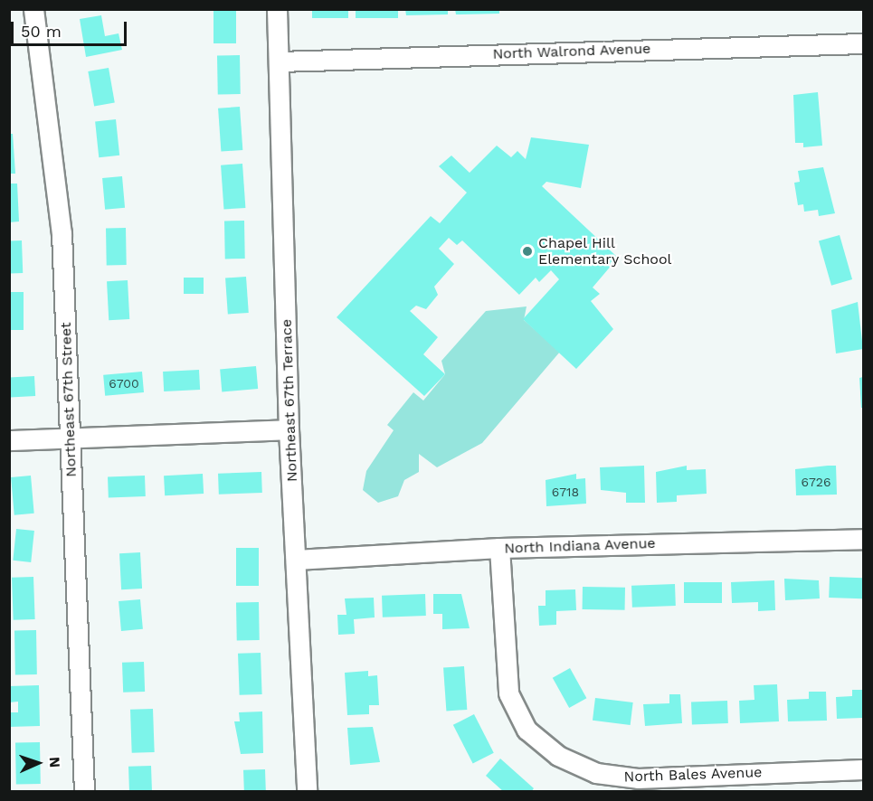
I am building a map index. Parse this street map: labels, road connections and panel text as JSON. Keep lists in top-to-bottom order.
{
  "streets": {
    "street": [
      "North Walrond Avenue",
      "Northeast 67th Street",
      "Northeast 67th Terrace",
      "North Indiana Avenue",
      "North Bales Avenue"
    ]
  },
  "crossings": [
    ["North Walrond Avenue", "Northeast 67th Terrace"],
    ["Northeast 67th Terrace", "North Indiana Avenue"],
    ["North Indiana Avenue", "North Bales Avenue"]
  ],
  "places": ["Chapel Hill Elementary School"],
  "house_numbers": ["6700", "6726", "6718"],
  "scale_bar": "50 m",
  "north": "right"
}
